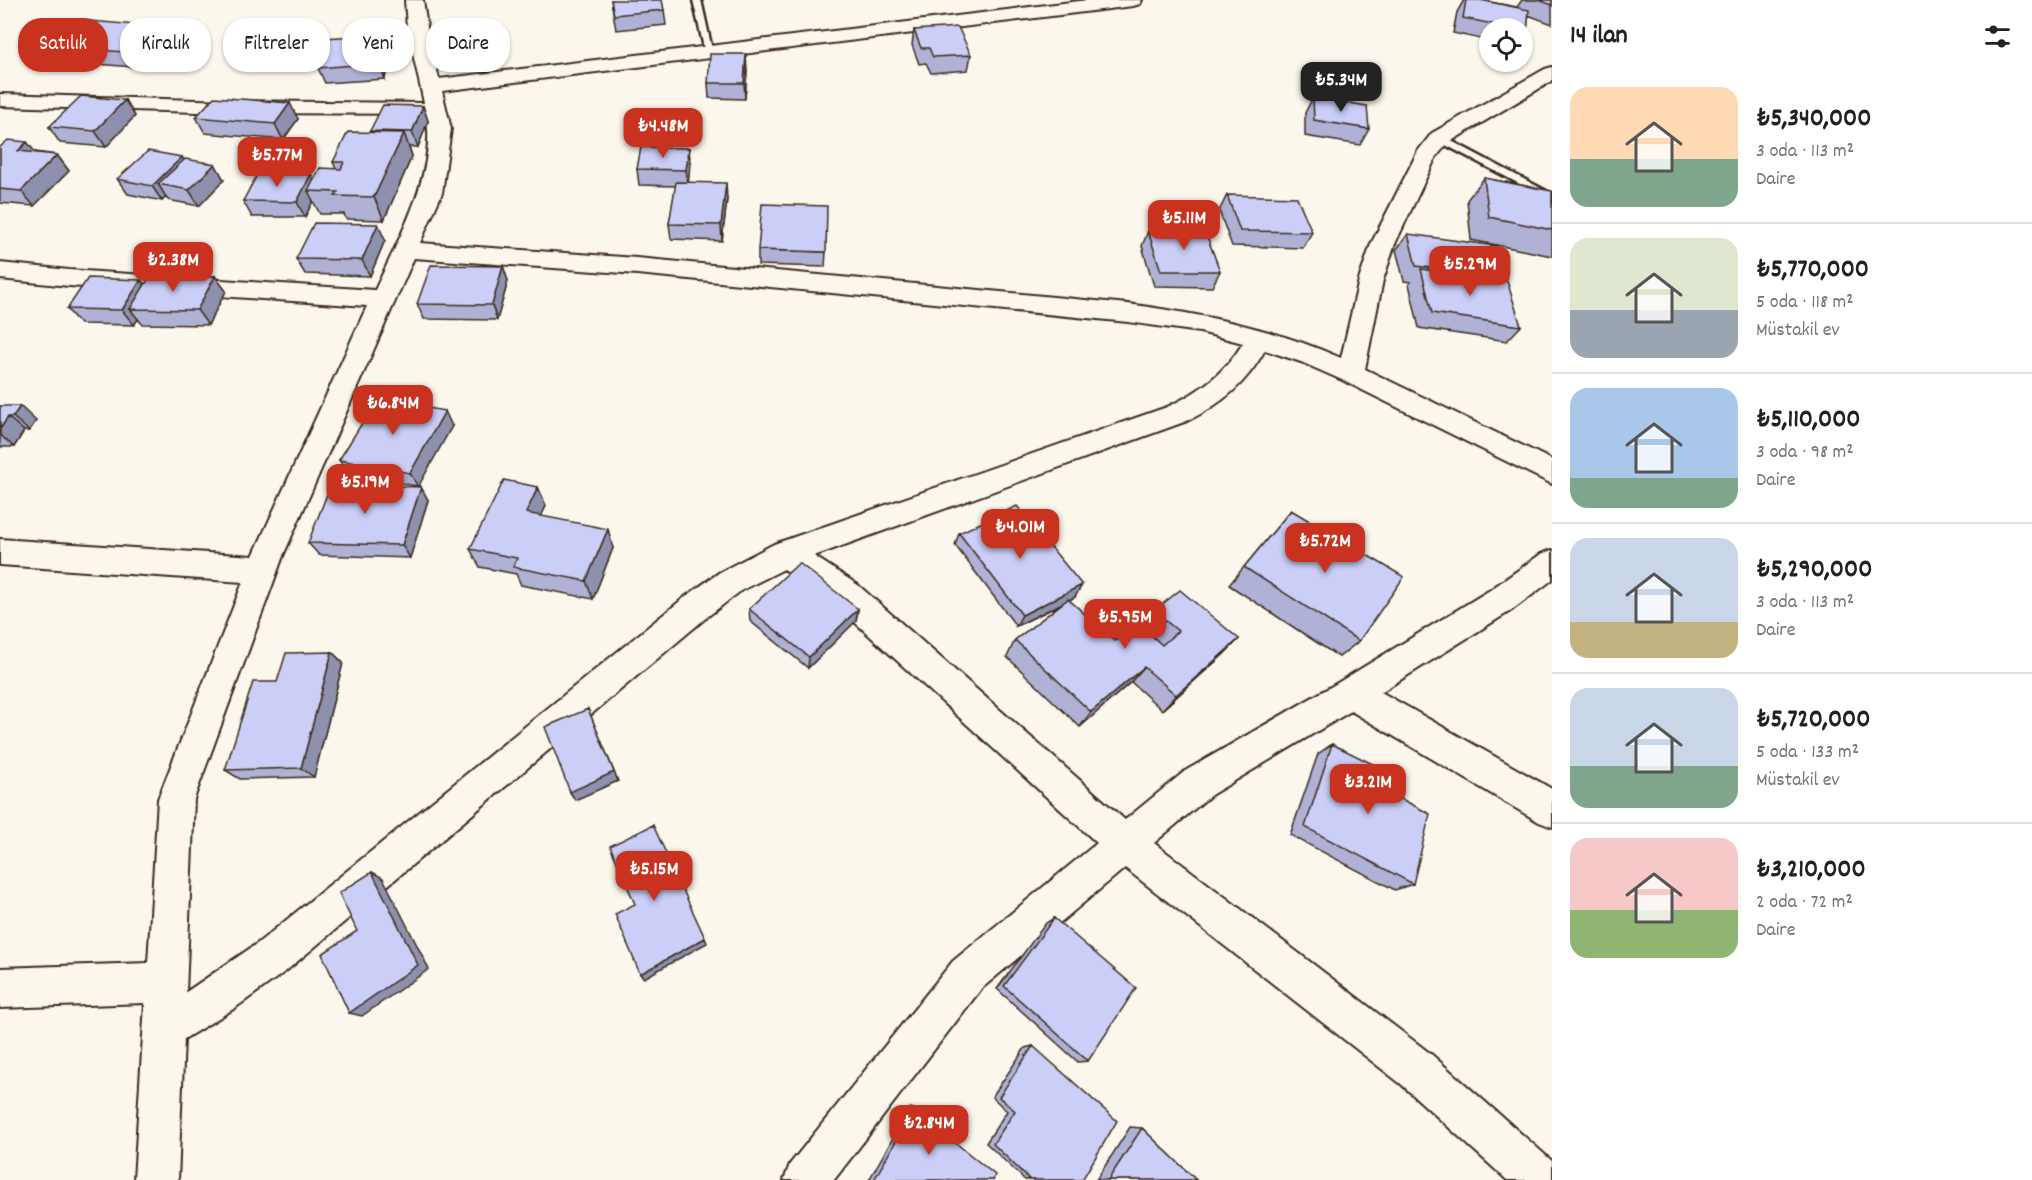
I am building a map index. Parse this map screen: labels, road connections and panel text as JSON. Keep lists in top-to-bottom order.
{
  "page": {
    "heading": "14 ilan",
    "chip": [
      "Satılık",
      "Kiralık",
      "Filtreler",
      "Yeni",
      "Daire"
    ],
    "price": [
      "₺5.34M",
      "₺4.48M",
      "₺5.77M",
      "₺5.11M",
      "₺2.38M",
      "₺5.29M",
      "₺6.84M",
      "₺5.19M",
      "₺4.01M",
      "₺5.72M",
      "₺5.95M",
      "₺3.21M",
      "₺5.15M",
      "₺2.84M"
    ],
    "list": [
      {
        "name": "₺5,340,000",
        "note": "3 oda · 113 m² · Daire"
      },
      {
        "name": "₺5,770,000",
        "note": "5 oda · 118 m² · Müstakil ev"
      },
      {
        "name": "₺5,110,000",
        "note": "3 oda · 98 m² · Daire"
      },
      {
        "name": "₺5,290,000",
        "note": "3 oda · 113 m² · Daire"
      },
      {
        "name": "₺5,720,000",
        "note": "5 oda · 133 m² · Müstakil ev"
      },
      {
        "name": "₺3,210,000",
        "note": "2 oda · 72 m² · Daire"
      }
    ]
  }
}
